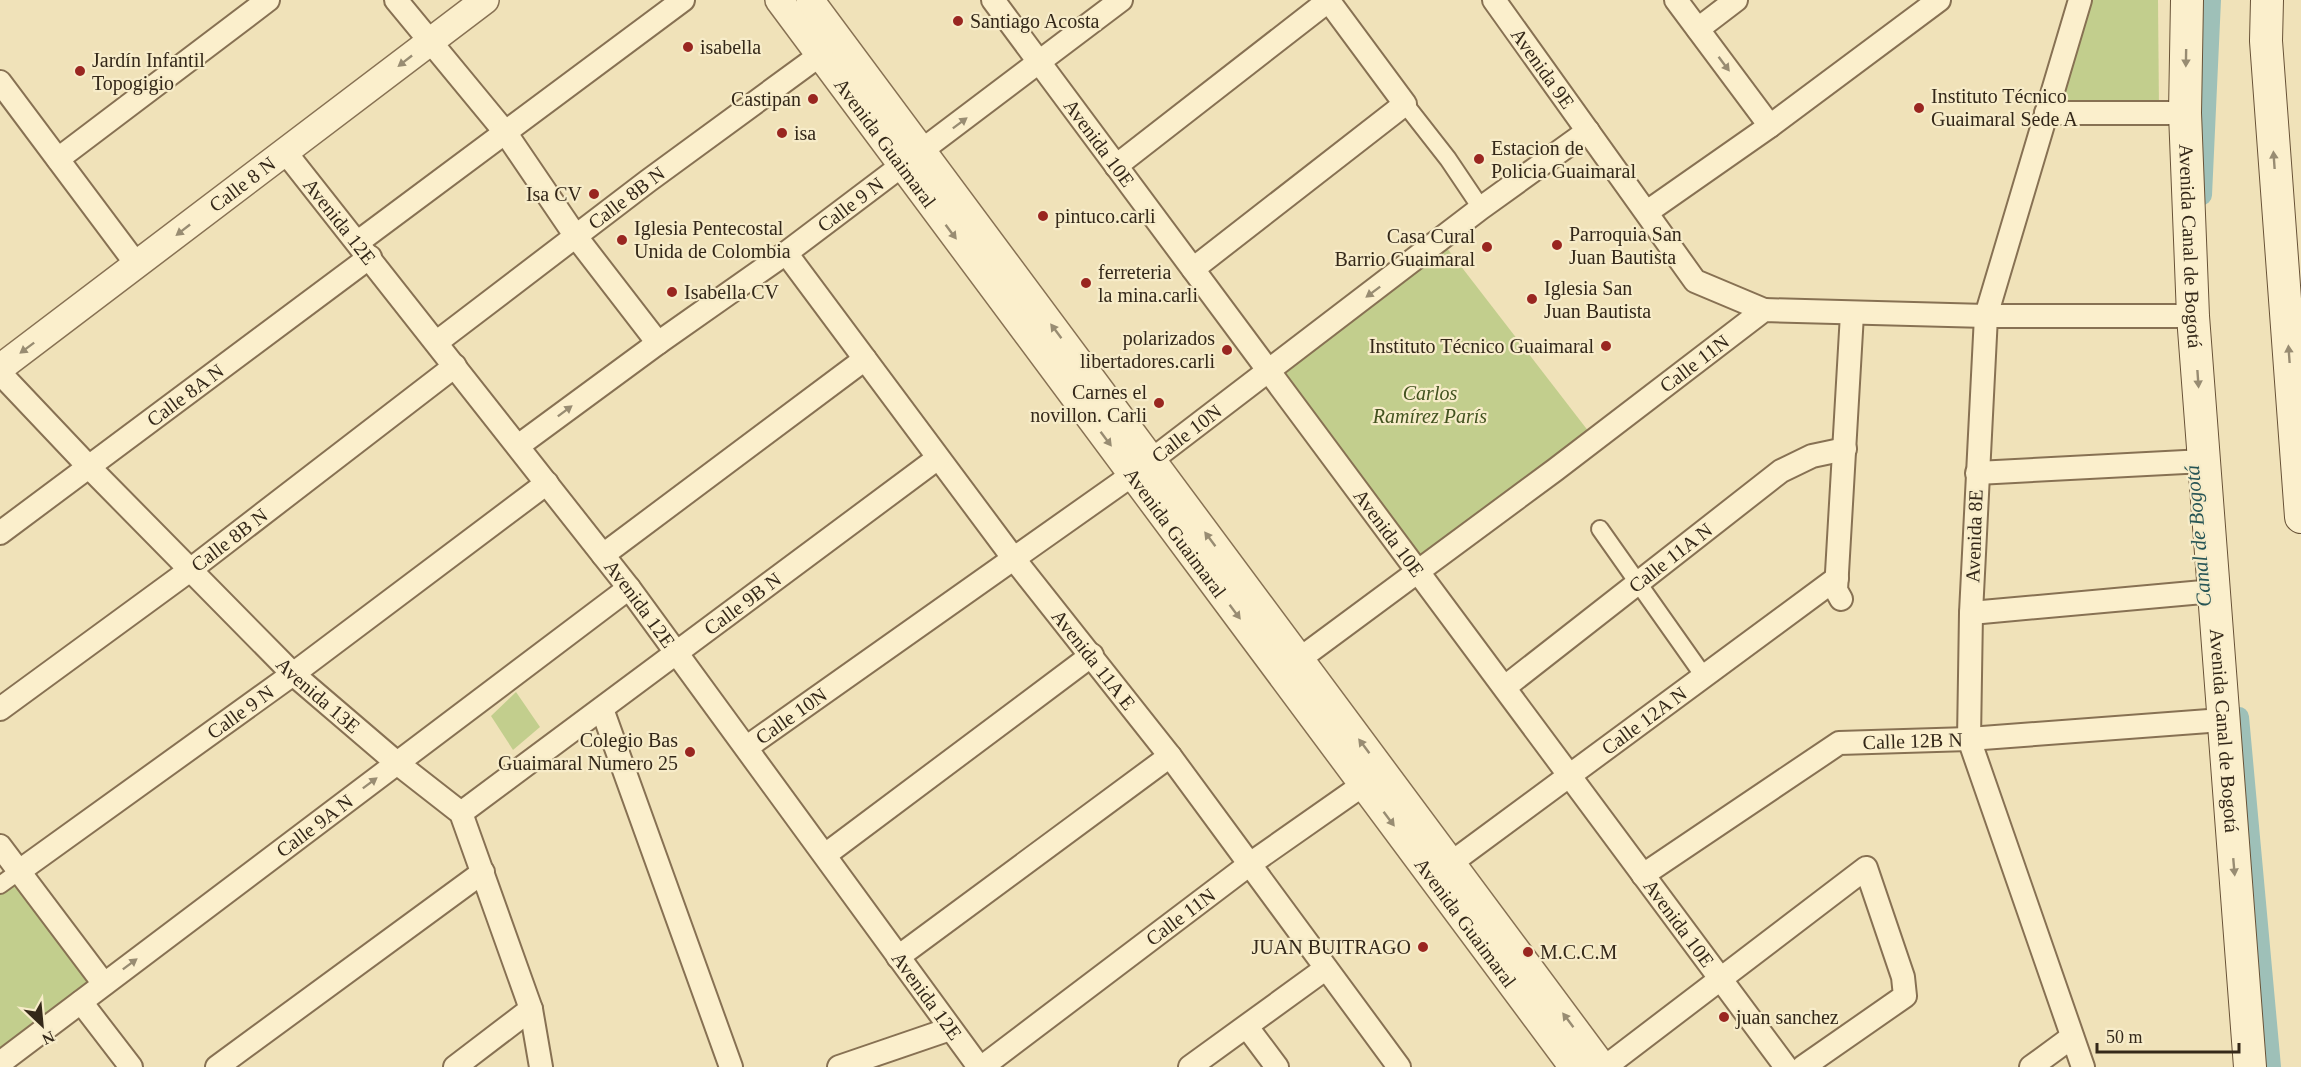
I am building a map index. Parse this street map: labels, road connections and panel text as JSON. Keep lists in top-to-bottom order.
{
  "streets": {
    "main road": ["Avenida Canal de Bogotá"],
    "street": [
      "Avenida 9E",
      "Avenida Guaimaral",
      "Avenida 10E",
      "Calle 8 N",
      "Calle 8B N",
      "Calle 9 N",
      "Avenida 12E",
      "Calle 11N",
      "Calle 8A N",
      "Calle 10N",
      "Avenida 8E",
      "Calle 11A N",
      "Calle 9B N",
      "Avenida 11A E",
      "Avenida 13E",
      "Calle 12A N",
      "Calle 12B N",
      "Calle 9A N"
    ]
  },
  "crossings": [
    ["Avenida 9E", "Calle 11N"],
    ["Avenida 9E", "Calle 10N"],
    ["Avenida Guaimaral", "Calle 8B N"],
    ["Avenida Guaimaral", "Calle 9 N"],
    ["Avenida Guaimaral", "Calle 11N"],
    ["Avenida Guaimaral", "Calle 10N"],
    ["Avenida Guaimaral", "Calle 12A N"],
    ["Avenida 10E", "Calle 9 N"],
    ["Avenida 10E", "Calle 11N"],
    ["Avenida 10E", "Calle 10N"],
    ["Avenida 10E", "Calle 11A N"],
    ["Avenida 10E", "Calle 12A N"],
    ["Avenida 10E", "Calle 12B N"],
    ["Calle 8 N", "Avenida 12E"],
    ["Calle 8B N", "Avenida 12E"],
    ["Calle 8B N", "Avenida 13E"],
    ["Calle 9 N", "Avenida 12E"],
    ["Calle 9 N", "Avenida 11A E"],
    ["Calle 9 N", "Avenida 13E"],
    ["Avenida 12E", "Calle 11N"],
    ["Avenida 12E", "Calle 8A N"],
    ["Avenida 12E", "Calle 10N"],
    ["Avenida 12E", "Calle 9B N"],
    ["Avenida 12E", "Calle 9A N"],
    ["Avenida Canal de Bogotá", "Calle 12B N"],
    ["Calle 11N", "Avenida 11A E"],
    ["Calle 8A N", "Avenida 13E"],
    ["Calle 10N", "Avenida 11A E"],
    ["Avenida 8E", "Calle 12B N"],
    ["Calle 11A N", "Calle 12A N"],
    ["Calle 9B N", "Avenida 11A E"],
    ["Calle 9B N", "Avenida 13E"],
    ["Avenida 13E", "Calle 9A N"]
  ],
  "water": ["Canal de Bogotá"],
  "parks": ["Carlos Ramírez París"],
  "places": [
    "Santiago Acosta",
    "isabella",
    "Jardín Infantil Topogigio",
    "Castipan",
    "Instituto Técnico Guaimaral Sede A",
    "isa",
    "Estacion de Policia Guaimaral",
    "Isa CV",
    "pintuco.carli",
    "Iglesia Pentecostal Unida de Colombia",
    "Parroquia San Juan Bautista",
    "Casa Cural Barrio Guaimaral",
    "ferreteria la mina.carli",
    "Isabella CV",
    "Iglesia San Juan Bautista",
    "Instituto Técnico Guaimaral",
    "polarizados libertadores.carli",
    "Carnes el novillon. Carli",
    "Colegio Bas Guaimaral Numero 25",
    "JUAN BUITRAGO",
    "M.C.C.M",
    "juan sanchez"
  ],
  "scale_bar": "50 m",
  "north": "bottom right"
}
